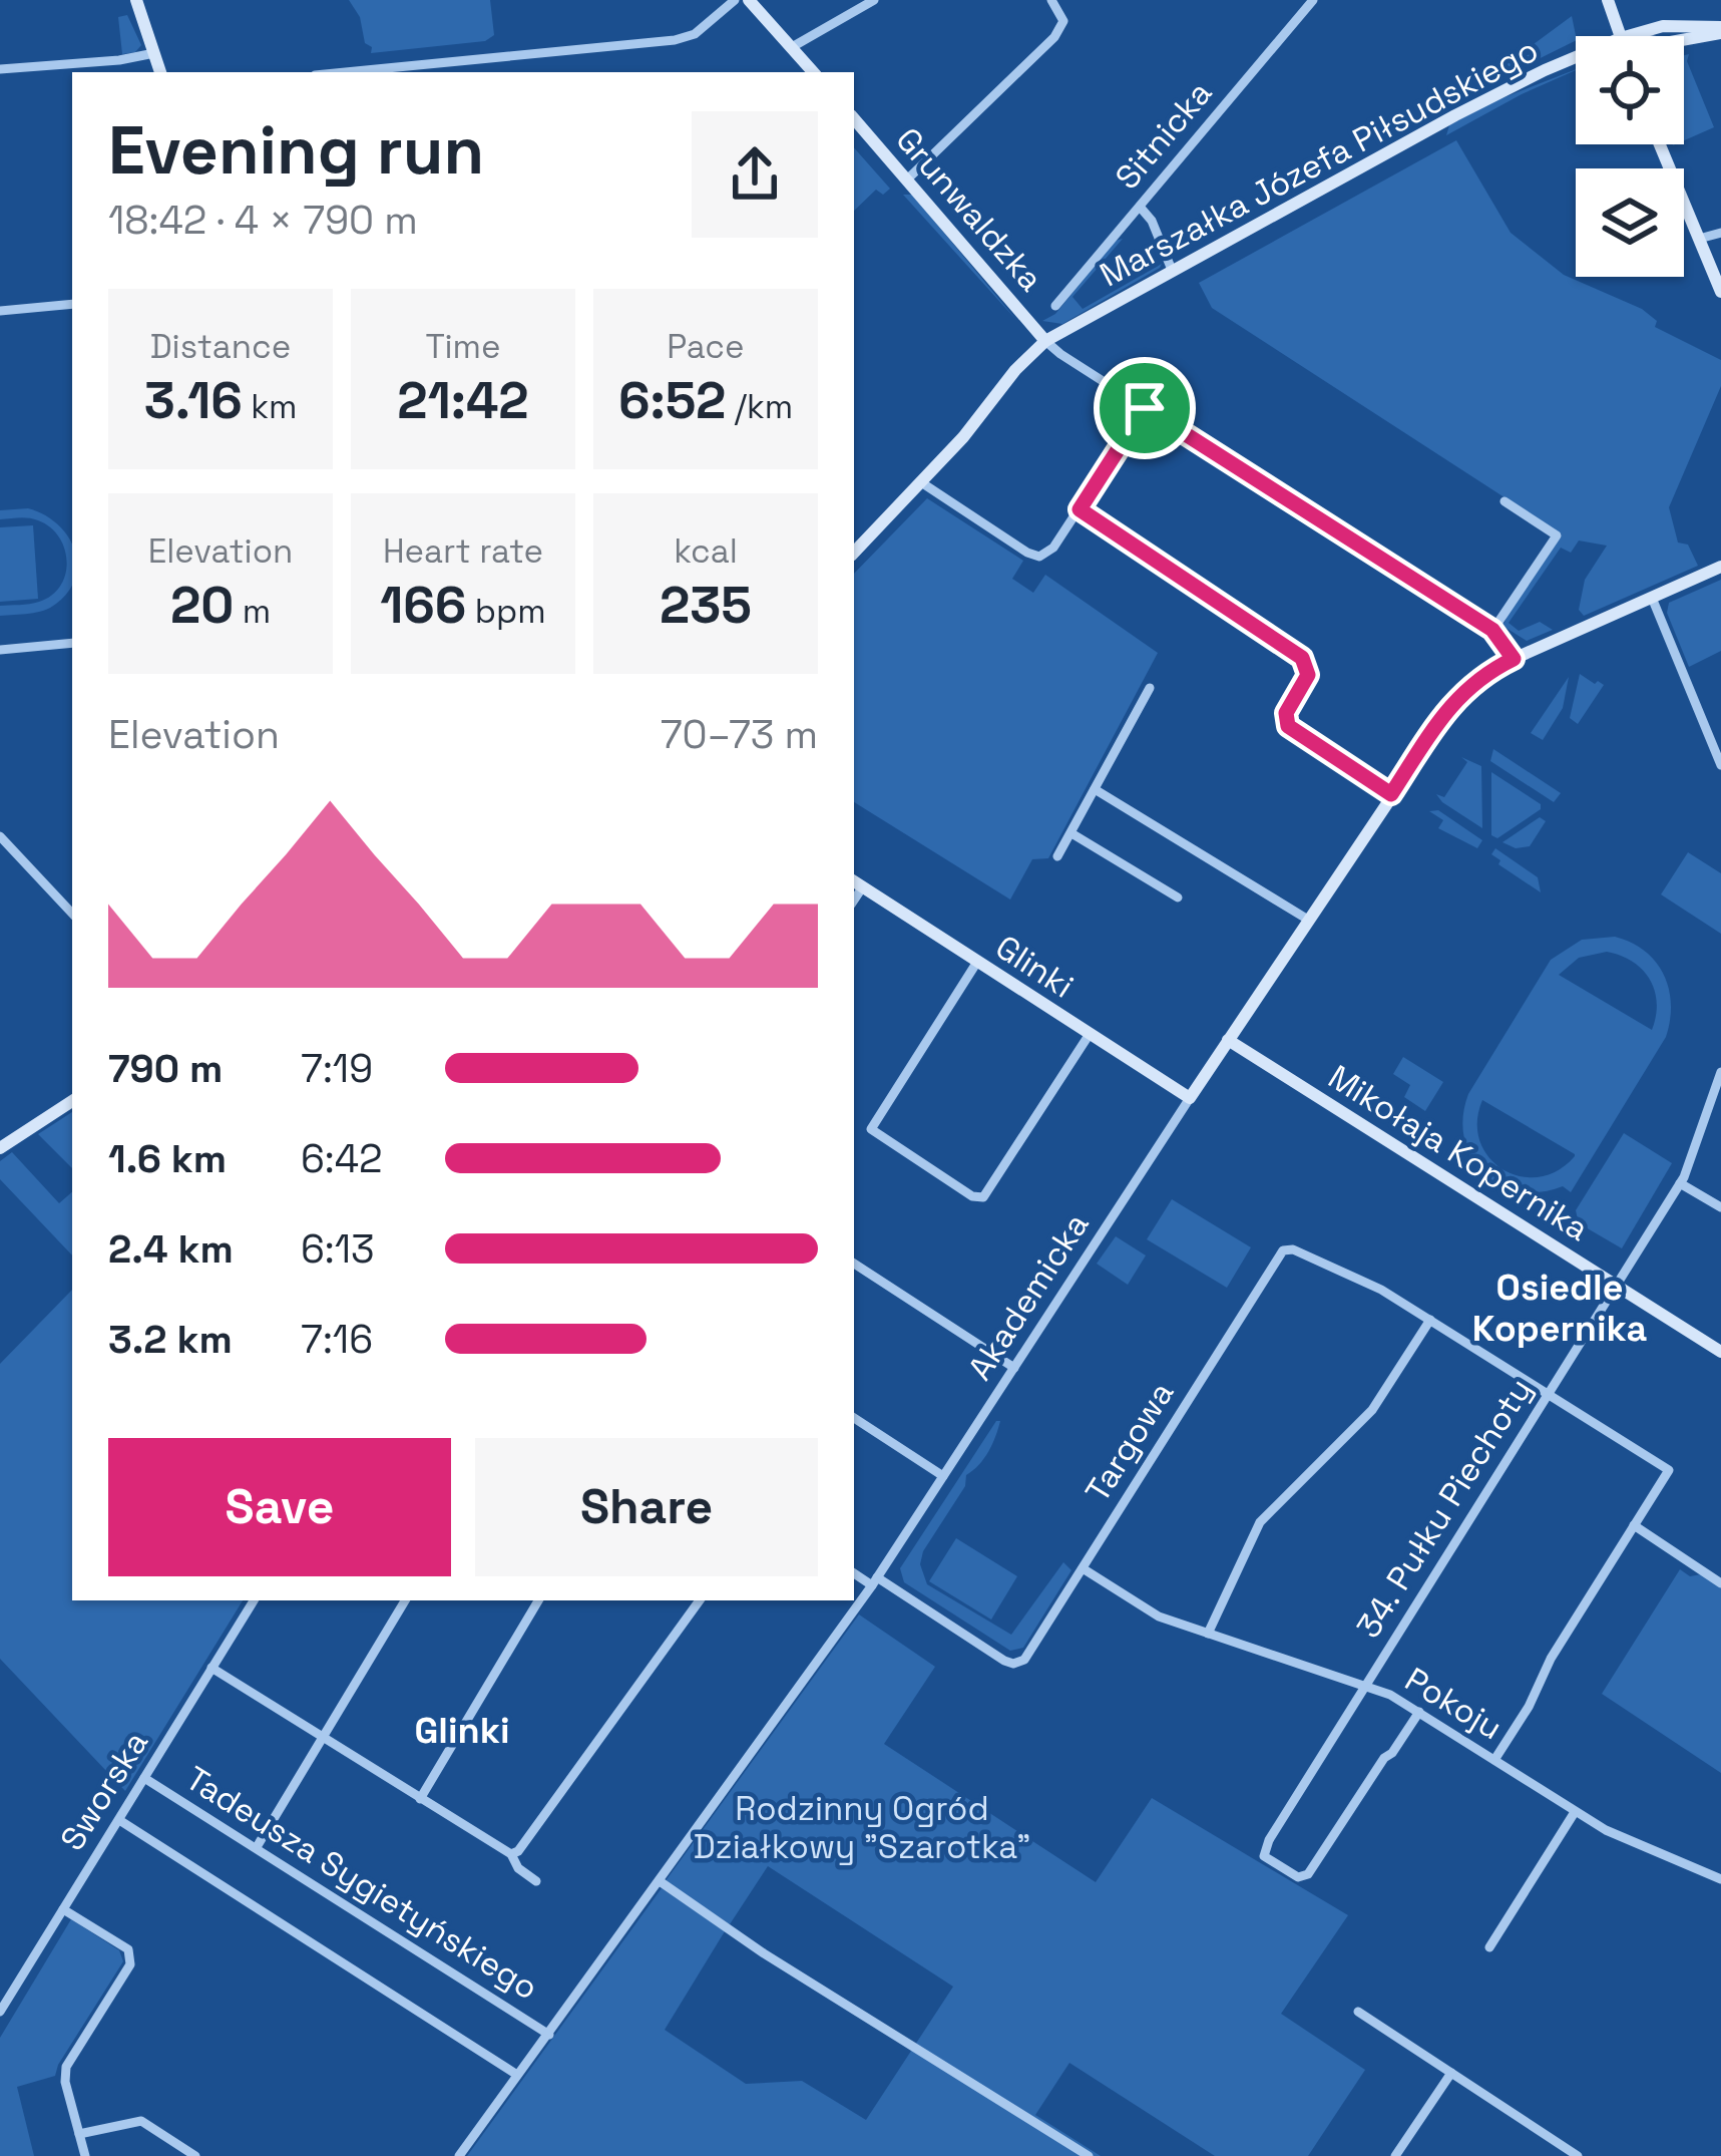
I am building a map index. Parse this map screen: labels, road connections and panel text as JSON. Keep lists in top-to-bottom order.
{
  "streets": {
    "street": [
      "Sitnicka",
      "Marszałka Józefa Piłsudskiego",
      "Grunwaldzka",
      "Glinki",
      "Mikołaja Kopernika",
      "Akademicka",
      "Targowa",
      "34. Pułku Piechoty",
      "Pokoju",
      "Sworska",
      "Tadeusza Sygietyńskiego"
    ]
  },
  "crossings": [
    ["Marszałka Józefa Piłsudskiego", "Grunwaldzka"],
    ["Glinki", "Akademicka"],
    ["Mikołaja Kopernika", "Akademicka"],
    ["Mikołaja Kopernika", "34. Pułku Piechoty"],
    ["Akademicka", "Targowa"],
    ["Akademicka", "Tadeusza Sygietyńskiego"],
    ["Targowa", "Pokoju"],
    ["34. Pułku Piechoty", "Pokoju"],
    ["Sworska", "Tadeusza Sygietyńskiego"]
  ],
  "districts": ["Osiedle Kopernika", "Glinki"],
  "parks": ["Rodzinny Ogród Działkowy \"Szarotka\""],
  "page": {
    "heading": ["Evening run", "18:42 · 4 × 790 m"],
    "stats": [
      ["Distance", "3.16 km"],
      ["Time", "21:42"],
      ["Pace", "6:52 /km"],
      ["Elevation", "20 m"],
      ["Heart rate", "166 bpm"],
      ["kcal", "235"]
    ],
    "chart": ["Elevation", "70–73 m"],
    "list": [
      {
        "name": "790 m",
        "note": "7:19"
      },
      {
        "name": "1.6 km",
        "note": "6:42"
      },
      {
        "name": "2.4 km",
        "note": "6:13"
      },
      {
        "name": "3.2 km",
        "note": "7:16"
      }
    ],
    "buttons": ["Save", "Share"]
  }
}
